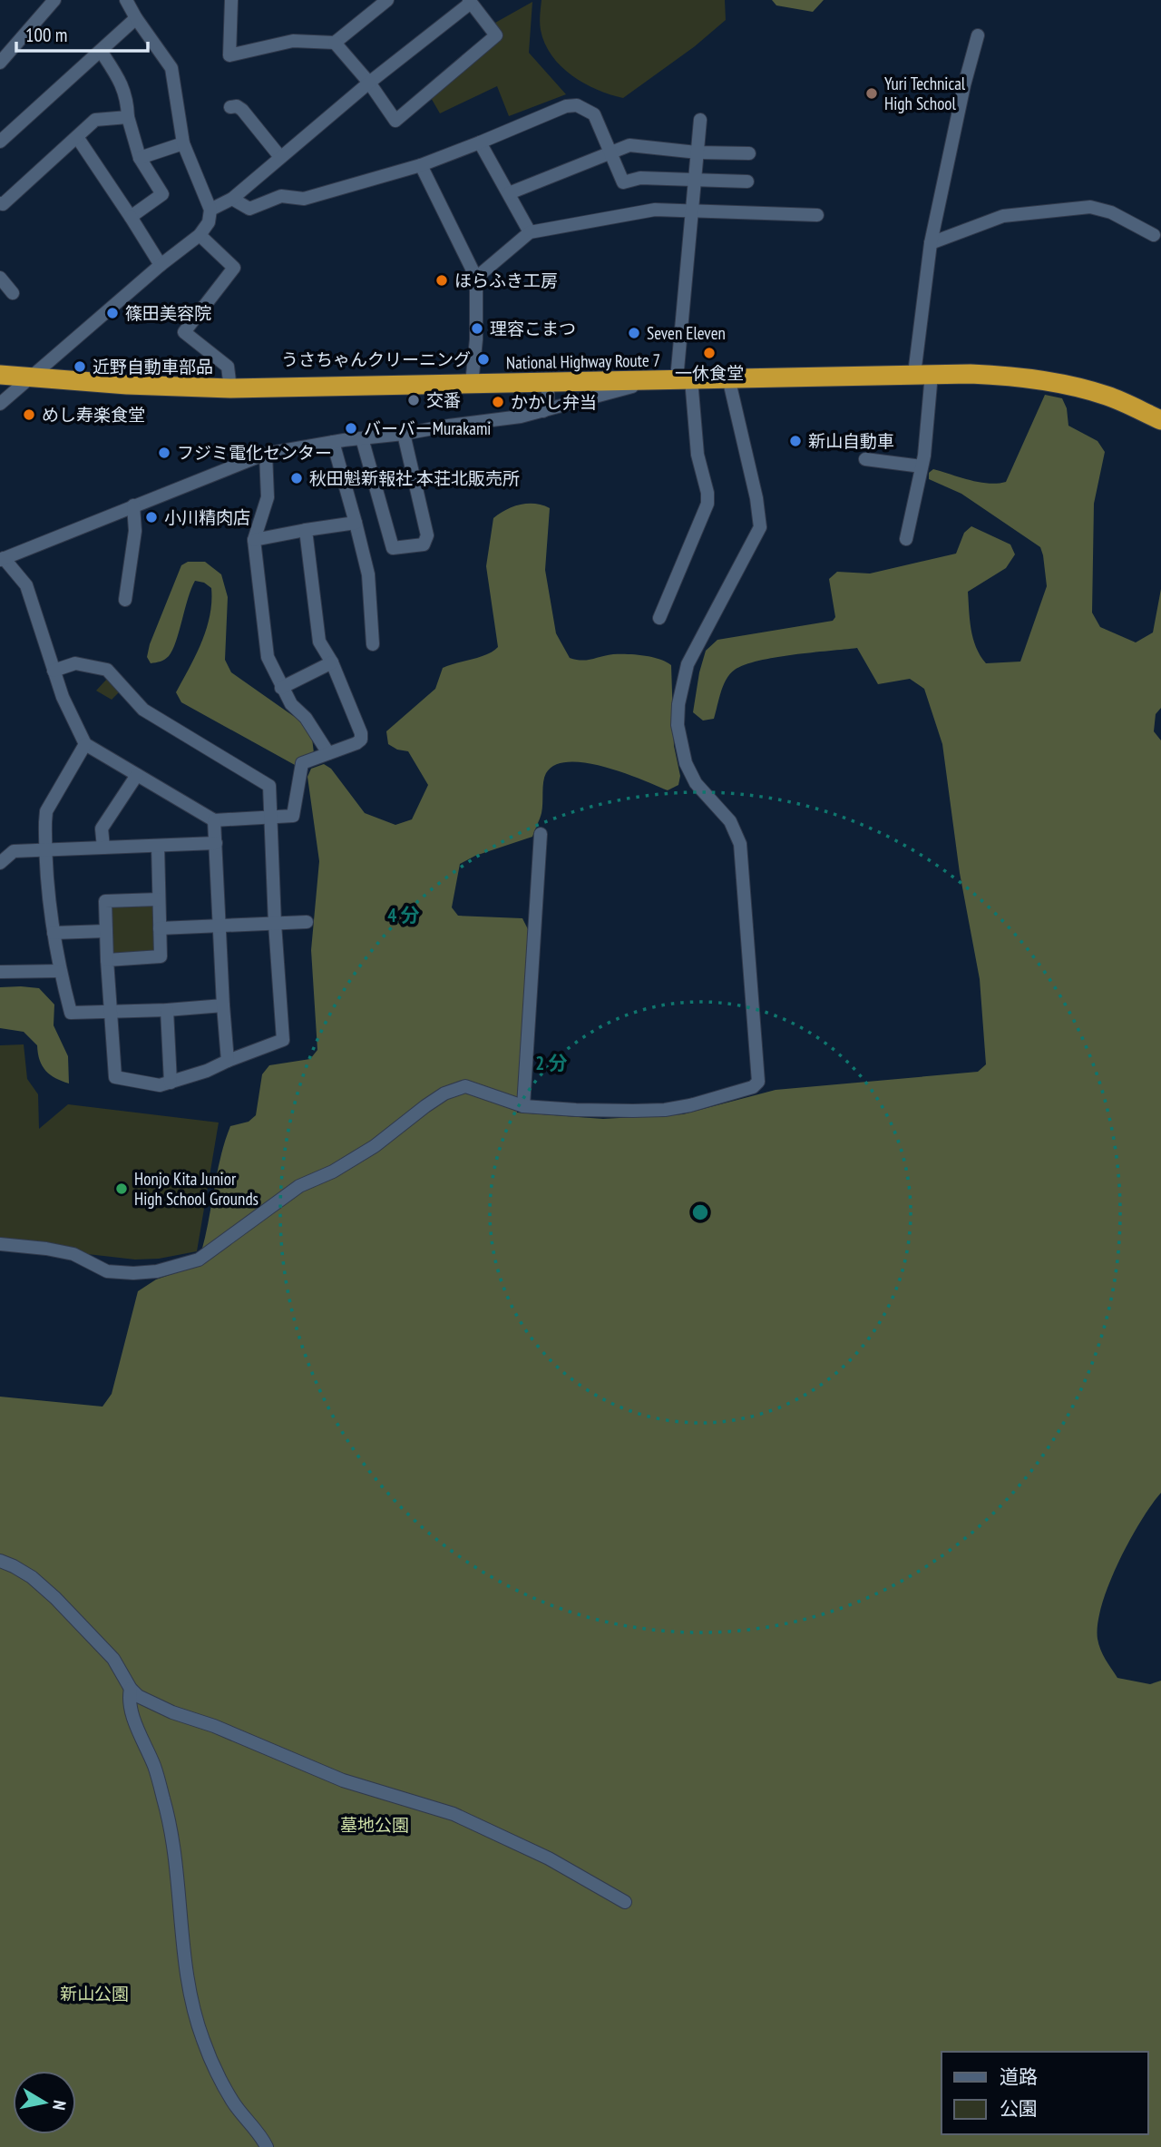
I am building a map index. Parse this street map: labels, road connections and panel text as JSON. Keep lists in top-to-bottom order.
{
  "streets": {
    "highway": ["National Highway Route 7"]
  },
  "parks": ["墓地公園", "新山公園"],
  "places": [
    "Yuri Technical High School",
    "ほらふき工房",
    "篠田美容院",
    "理容こまつ",
    "Seven Eleven",
    "一休食堂",
    "うさちゃんクリーニング",
    "近野自動車部品",
    "交番",
    "かかし弁当",
    "めし寿楽食堂",
    "バーバーMurakami",
    "新山自動車",
    "フジミ電化センター",
    "秋田魁新報社 本荘北販売所",
    "小川精肉店",
    "Honjo Kita Junior High School Grounds"
  ],
  "legend": ["道路", "公園"],
  "scale_bar": "100 m",
  "north": "right",
  "rings": ["4 分", "2 分"]
}
